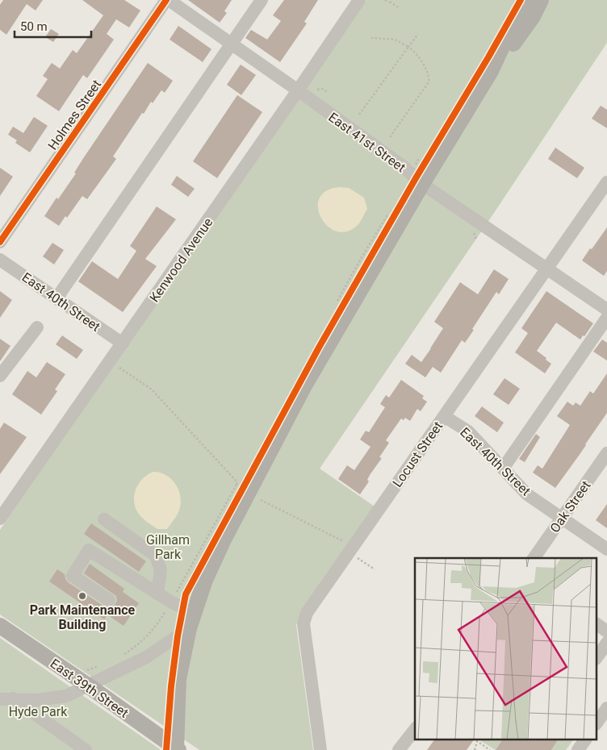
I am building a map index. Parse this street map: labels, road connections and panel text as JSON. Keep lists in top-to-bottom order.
{
  "streets": {
    "main road": ["East 39th Street"],
    "street": [
      "Holmes Street",
      "East 41st Street",
      "Kenwood Avenue",
      "East 40th Street",
      "Locust Street",
      "Oak Street"
    ]
  },
  "crossings": [
    ["Holmes Street", "East 41st Street"],
    ["East 41st Street", "Kenwood Avenue"],
    ["East 41st Street", "Locust Street"],
    ["Kenwood Avenue", "East 40th Street"],
    ["East 40th Street", "Locust Street"],
    ["East 40th Street", "Oak Street"]
  ],
  "parks": ["Gillham Park", "Hyde Park"],
  "places": ["Park Maintenance Building"],
  "scale_bar": "50 m"
}
